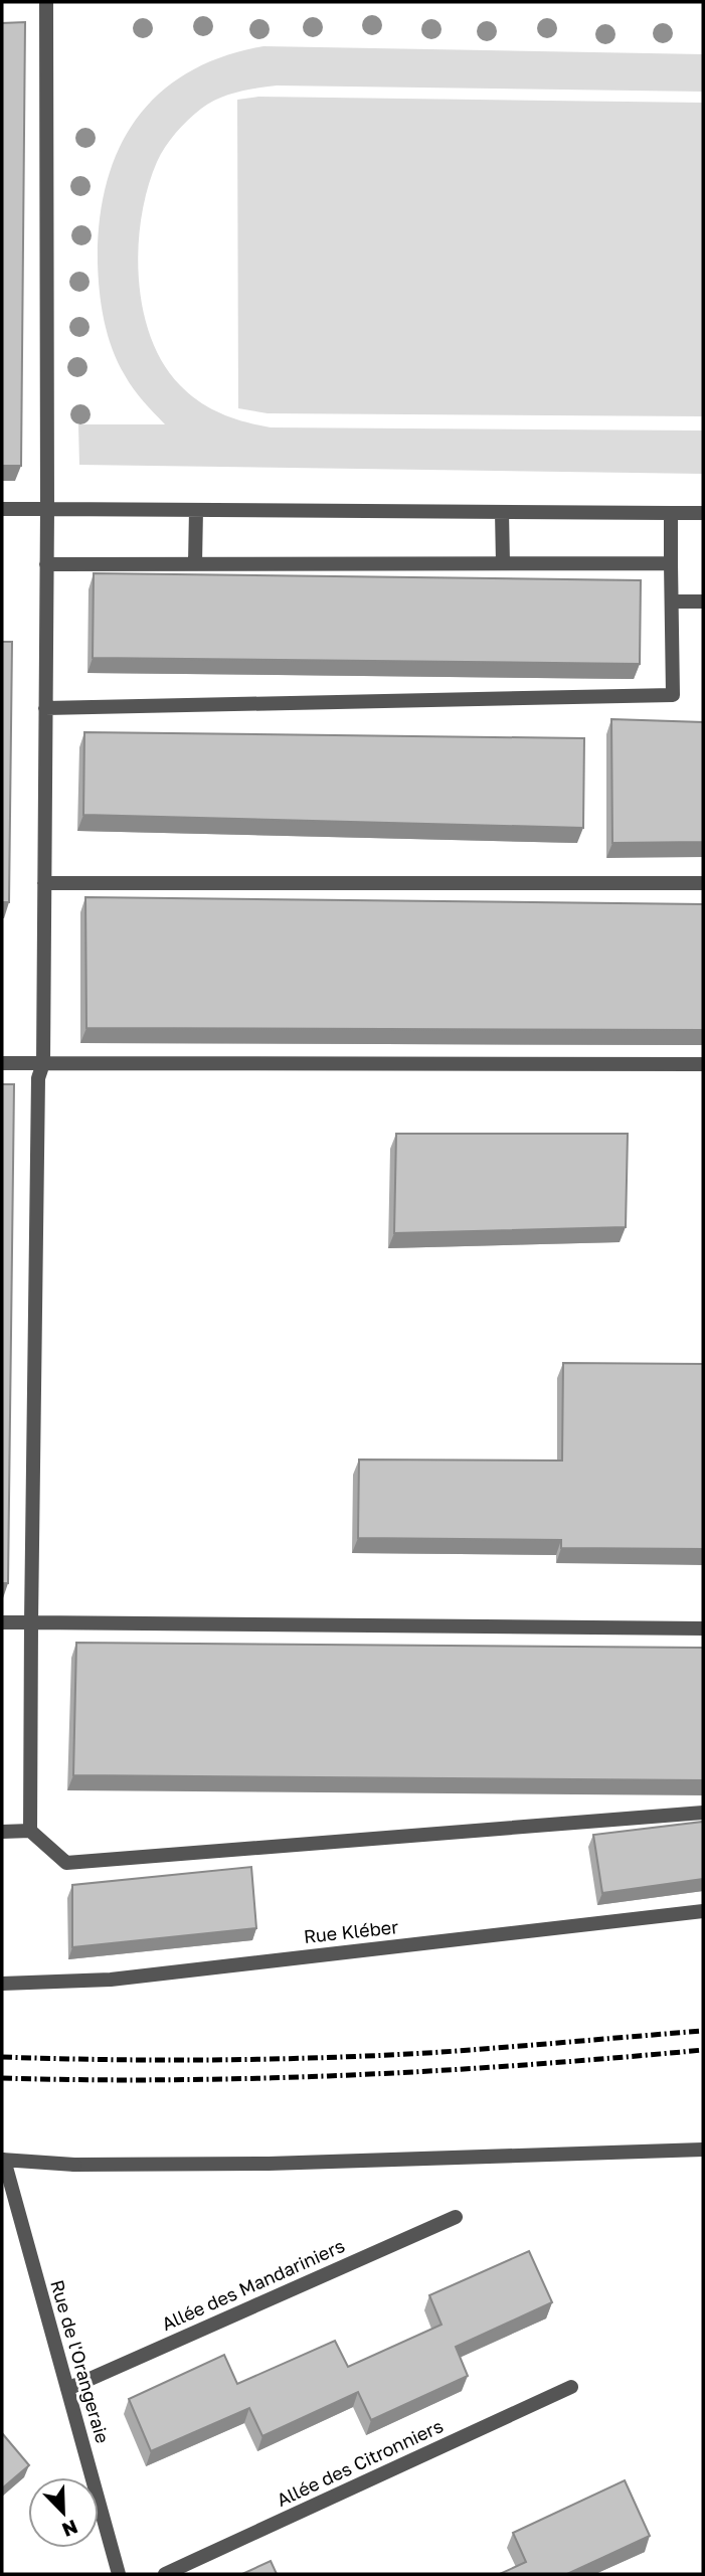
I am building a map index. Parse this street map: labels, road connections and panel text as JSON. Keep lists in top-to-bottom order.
{
  "streets": {
    "street": [
      "Rue Kléber",
      "Allée des Mandariniers",
      "Rue de l'Orangeraie",
      "Allée des Citronniers"
    ]
  },
  "crossings": [
    ["Allée des Mandariniers", "Rue de l'Orangeraie"]
  ],
  "north": "bottom right"
}
